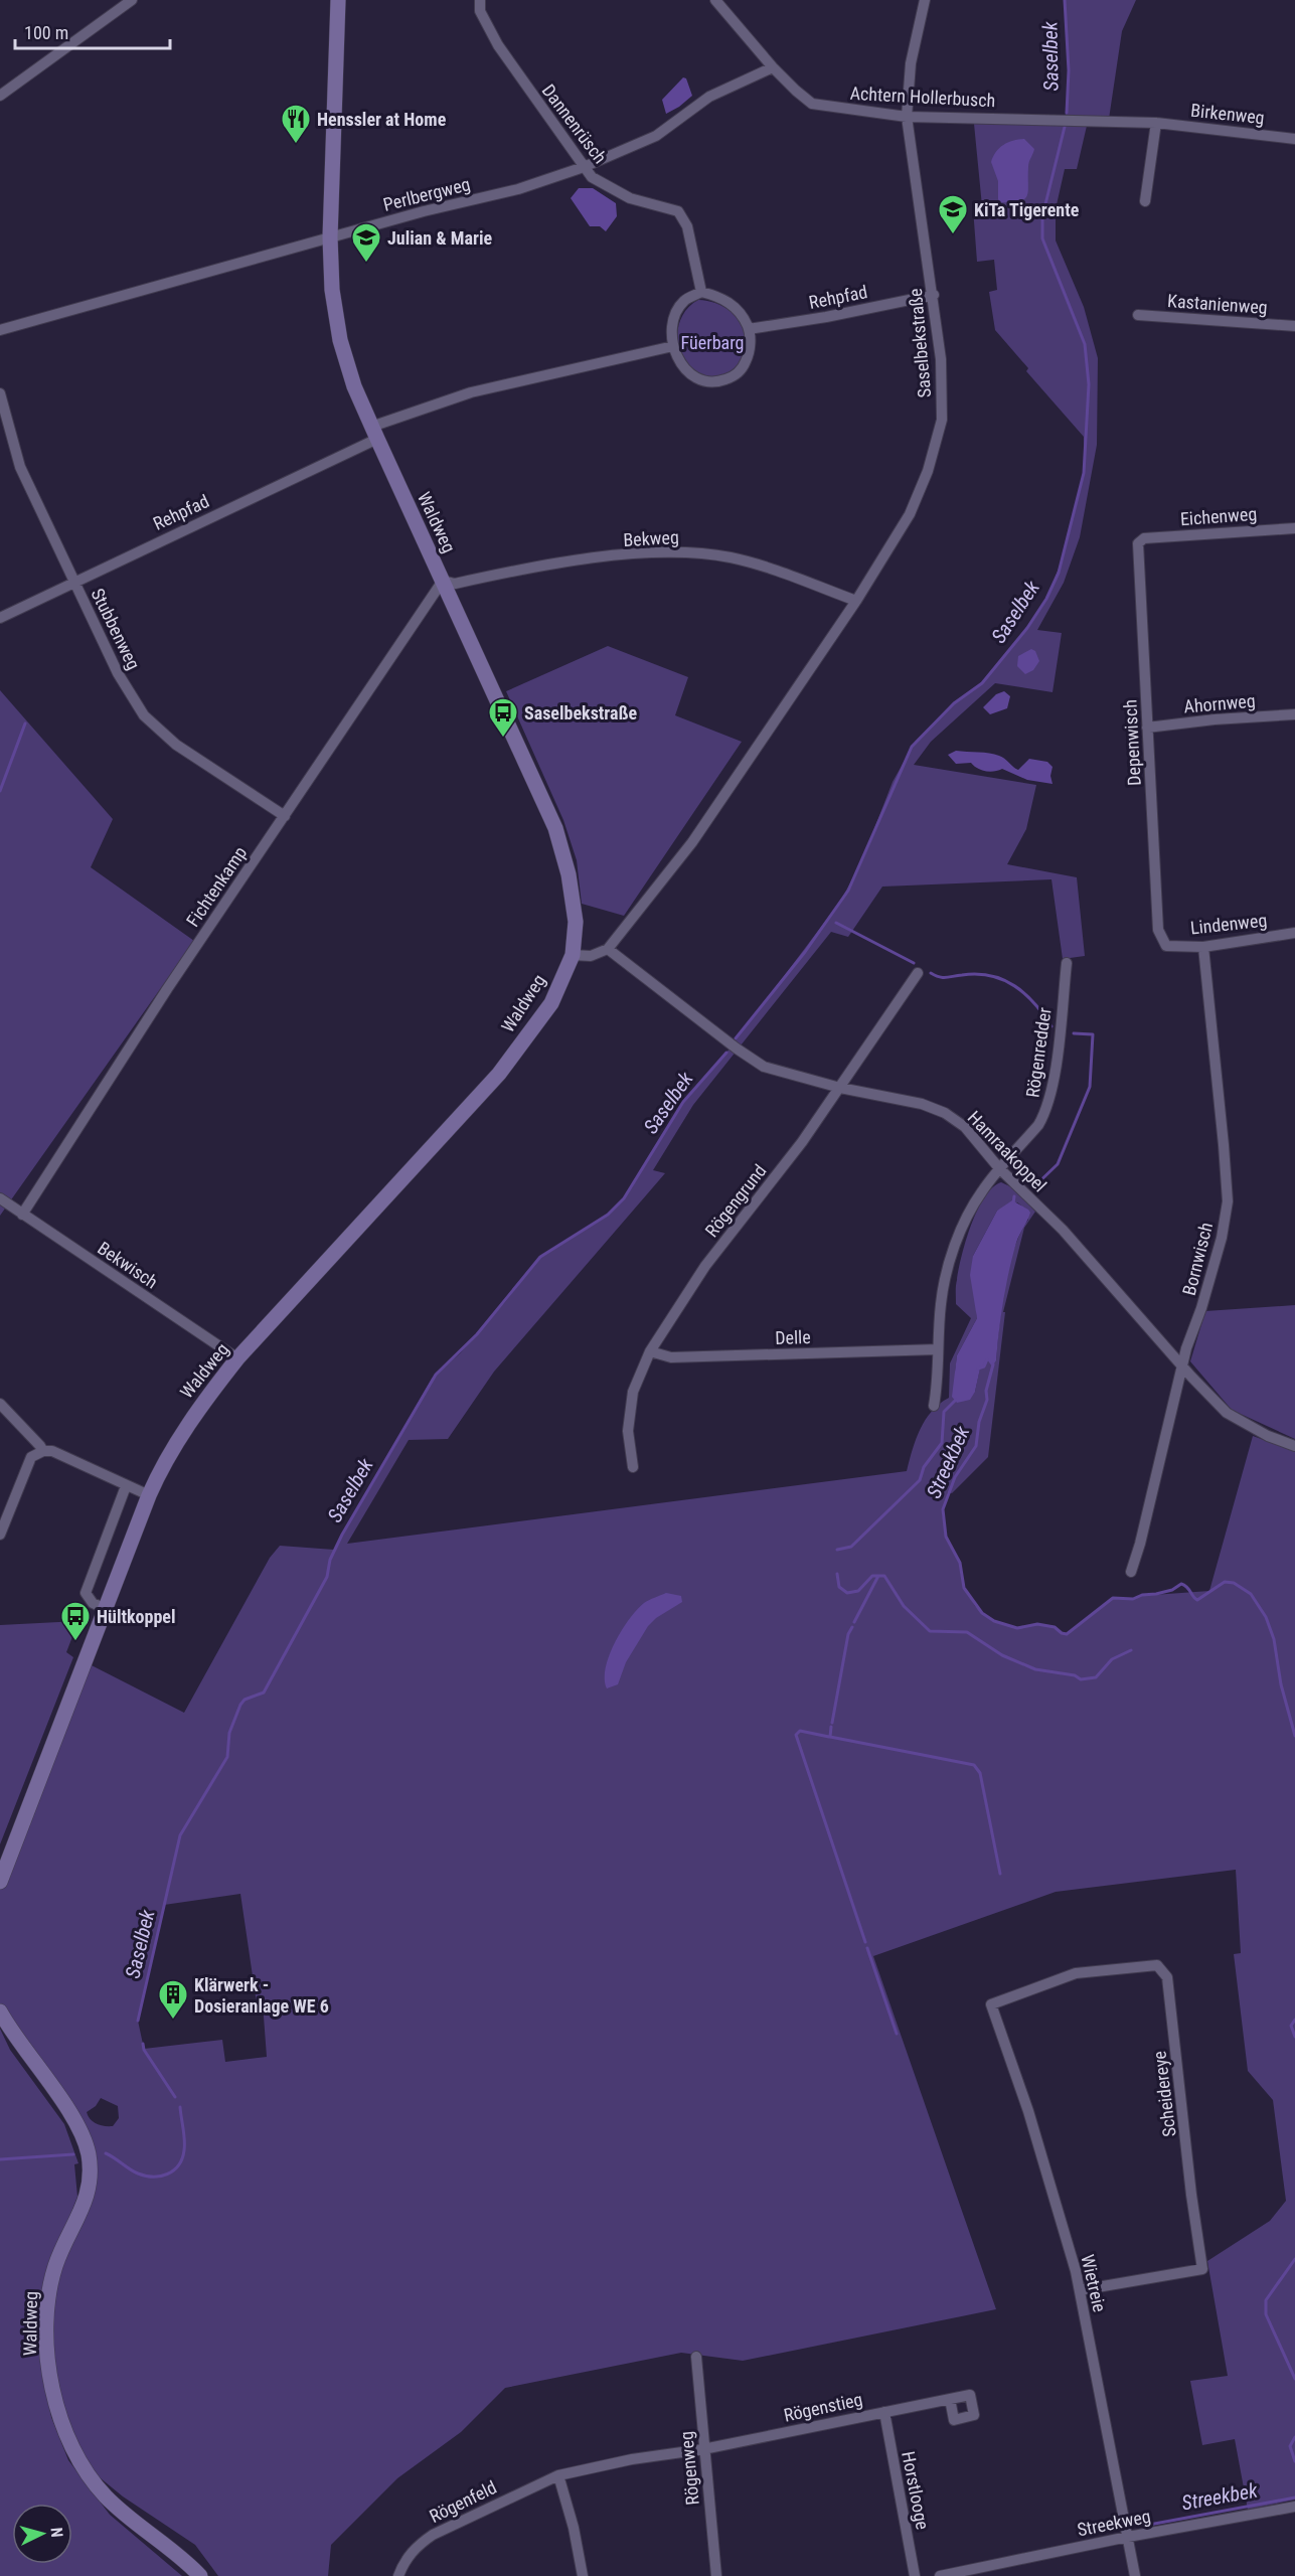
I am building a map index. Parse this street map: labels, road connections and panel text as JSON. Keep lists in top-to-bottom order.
{
  "streets": {
    "main road": ["Waldweg"],
    "street": [
      "Achtern Hollerbusch",
      "Birkenweg",
      "Dannenrüsch",
      "Perlbergweg",
      "Rehpfad",
      "Kastanienweg",
      "Saselbekstraße",
      "Eichenweg",
      "Bekweg",
      "Stubbenweg",
      "Ahornweg",
      "Depenwisch",
      "Fichtenkamp",
      "Lindenweg",
      "Rögenredder",
      "Hamraakoppel",
      "Rögengrund",
      "Bornwisch",
      "Bekwisch",
      "Delle",
      "Scheidereye",
      "Wietreie",
      "Rögenstieg",
      "Rögenweg",
      "Horstlooge",
      "Rögenfeld",
      "Streekweg"
    ]
  },
  "crossings": [
    ["Achtern Hollerbusch", "Birkenweg"],
    ["Achtern Hollerbusch", "Perlbergweg"],
    ["Achtern Hollerbusch", "Saselbekstraße"],
    ["Dannenrüsch", "Perlbergweg"],
    ["Dannenrüsch", "Rehpfad"],
    ["Perlbergweg", "Waldweg"],
    ["Rehpfad", "Saselbekstraße"],
    ["Rehpfad", "Waldweg"],
    ["Rehpfad", "Stubbenweg"],
    ["Saselbekstraße", "Bekweg"],
    ["Saselbekstraße", "Hamraakoppel"],
    ["Eichenweg", "Depenwisch"],
    ["Waldweg", "Bekweg"],
    ["Waldweg", "Fichtenkamp"],
    ["Waldweg", "Bekwisch"],
    ["Bekweg", "Fichtenkamp"],
    ["Stubbenweg", "Fichtenkamp"],
    ["Ahornweg", "Depenwisch"],
    ["Depenwisch", "Lindenweg"],
    ["Fichtenkamp", "Bekwisch"],
    ["Lindenweg", "Bornwisch"],
    ["Rögenredder", "Hamraakoppel"],
    ["Rögenredder", "Delle"],
    ["Hamraakoppel", "Rögengrund"],
    ["Hamraakoppel", "Bornwisch"],
    ["Rögengrund", "Delle"],
    ["Scheidereye", "Wietreie"],
    ["Wietreie", "Streekweg"],
    ["Rögenstieg", "Rögenweg"],
    ["Rögenstieg", "Horstlooge"],
    ["Rögenstieg", "Rögenfeld"],
    ["Rögenweg", "Rögenfeld"]
  ],
  "water": ["Saselbek", "Streekbek"],
  "parks": ["Füerbarg"],
  "places": {
    "restaurant": ["Henssler at Home"],
    "school or university": ["KiTa Tigerente", "Julian & Marie"],
    "bus stop": ["Saselbekstraße", "Hültkoppel"],
    "building": ["Klärwerk - Dosieranlage WE 6"]
  },
  "scale_bar": "100 m",
  "north": "right"
}
